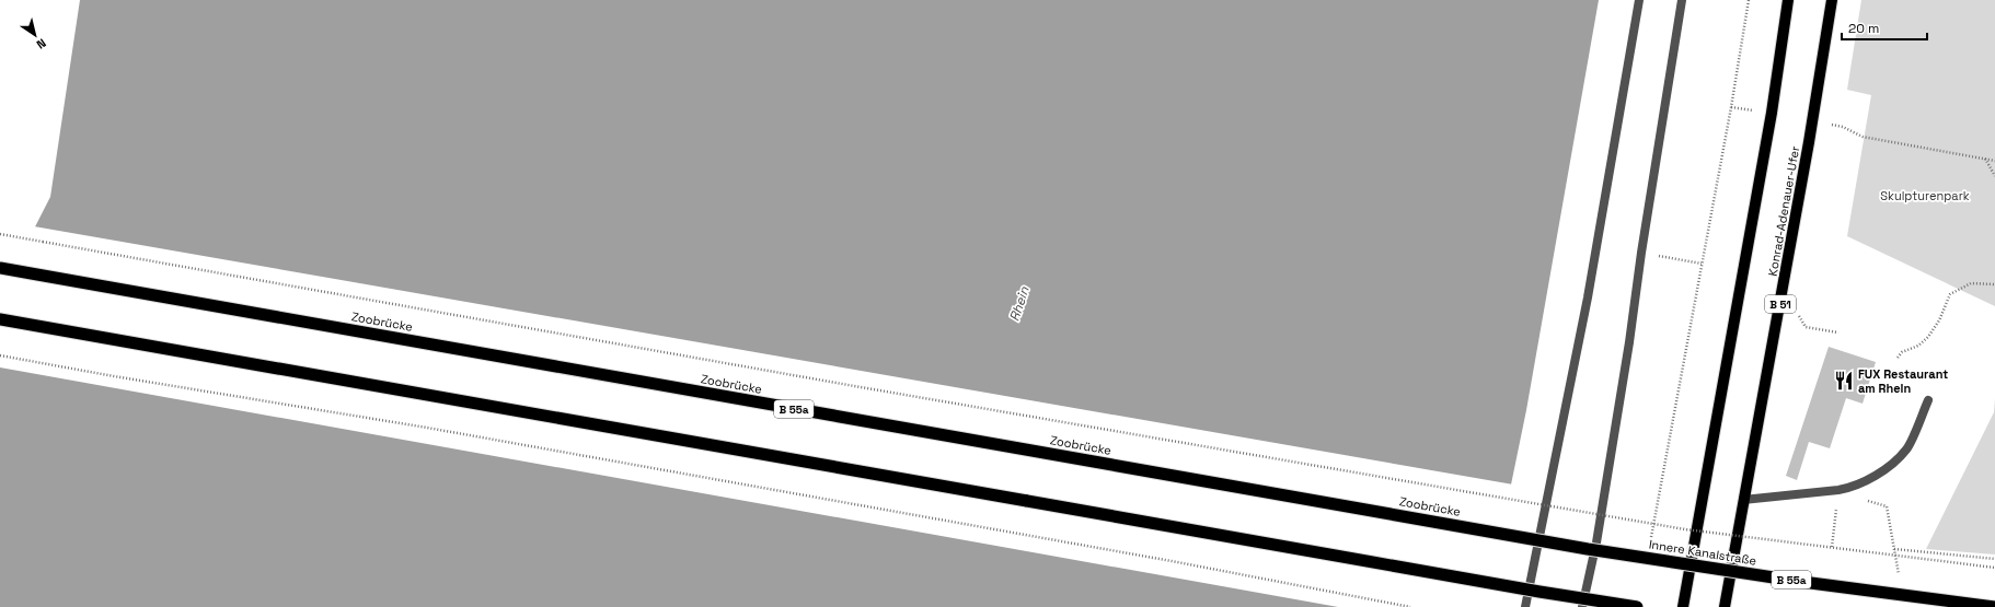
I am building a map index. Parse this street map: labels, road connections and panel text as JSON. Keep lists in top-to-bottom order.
{
  "streets": {
    "highway": ["Zoobrücke", "B 55a", "Innere Kanalstraße"],
    "main road": ["Konrad-Adenauer-Ufer", "B 51"]
  },
  "crossings": [
    ["Zoobrücke", "Innere Kanalstraße"]
  ],
  "water": ["Rhein"],
  "parks": ["Skulpturenpark"],
  "places": {
    "restaurant": ["FUX Restaurant am Rhein"]
  },
  "scale_bar": "20 m",
  "north": "bottom right"
}
